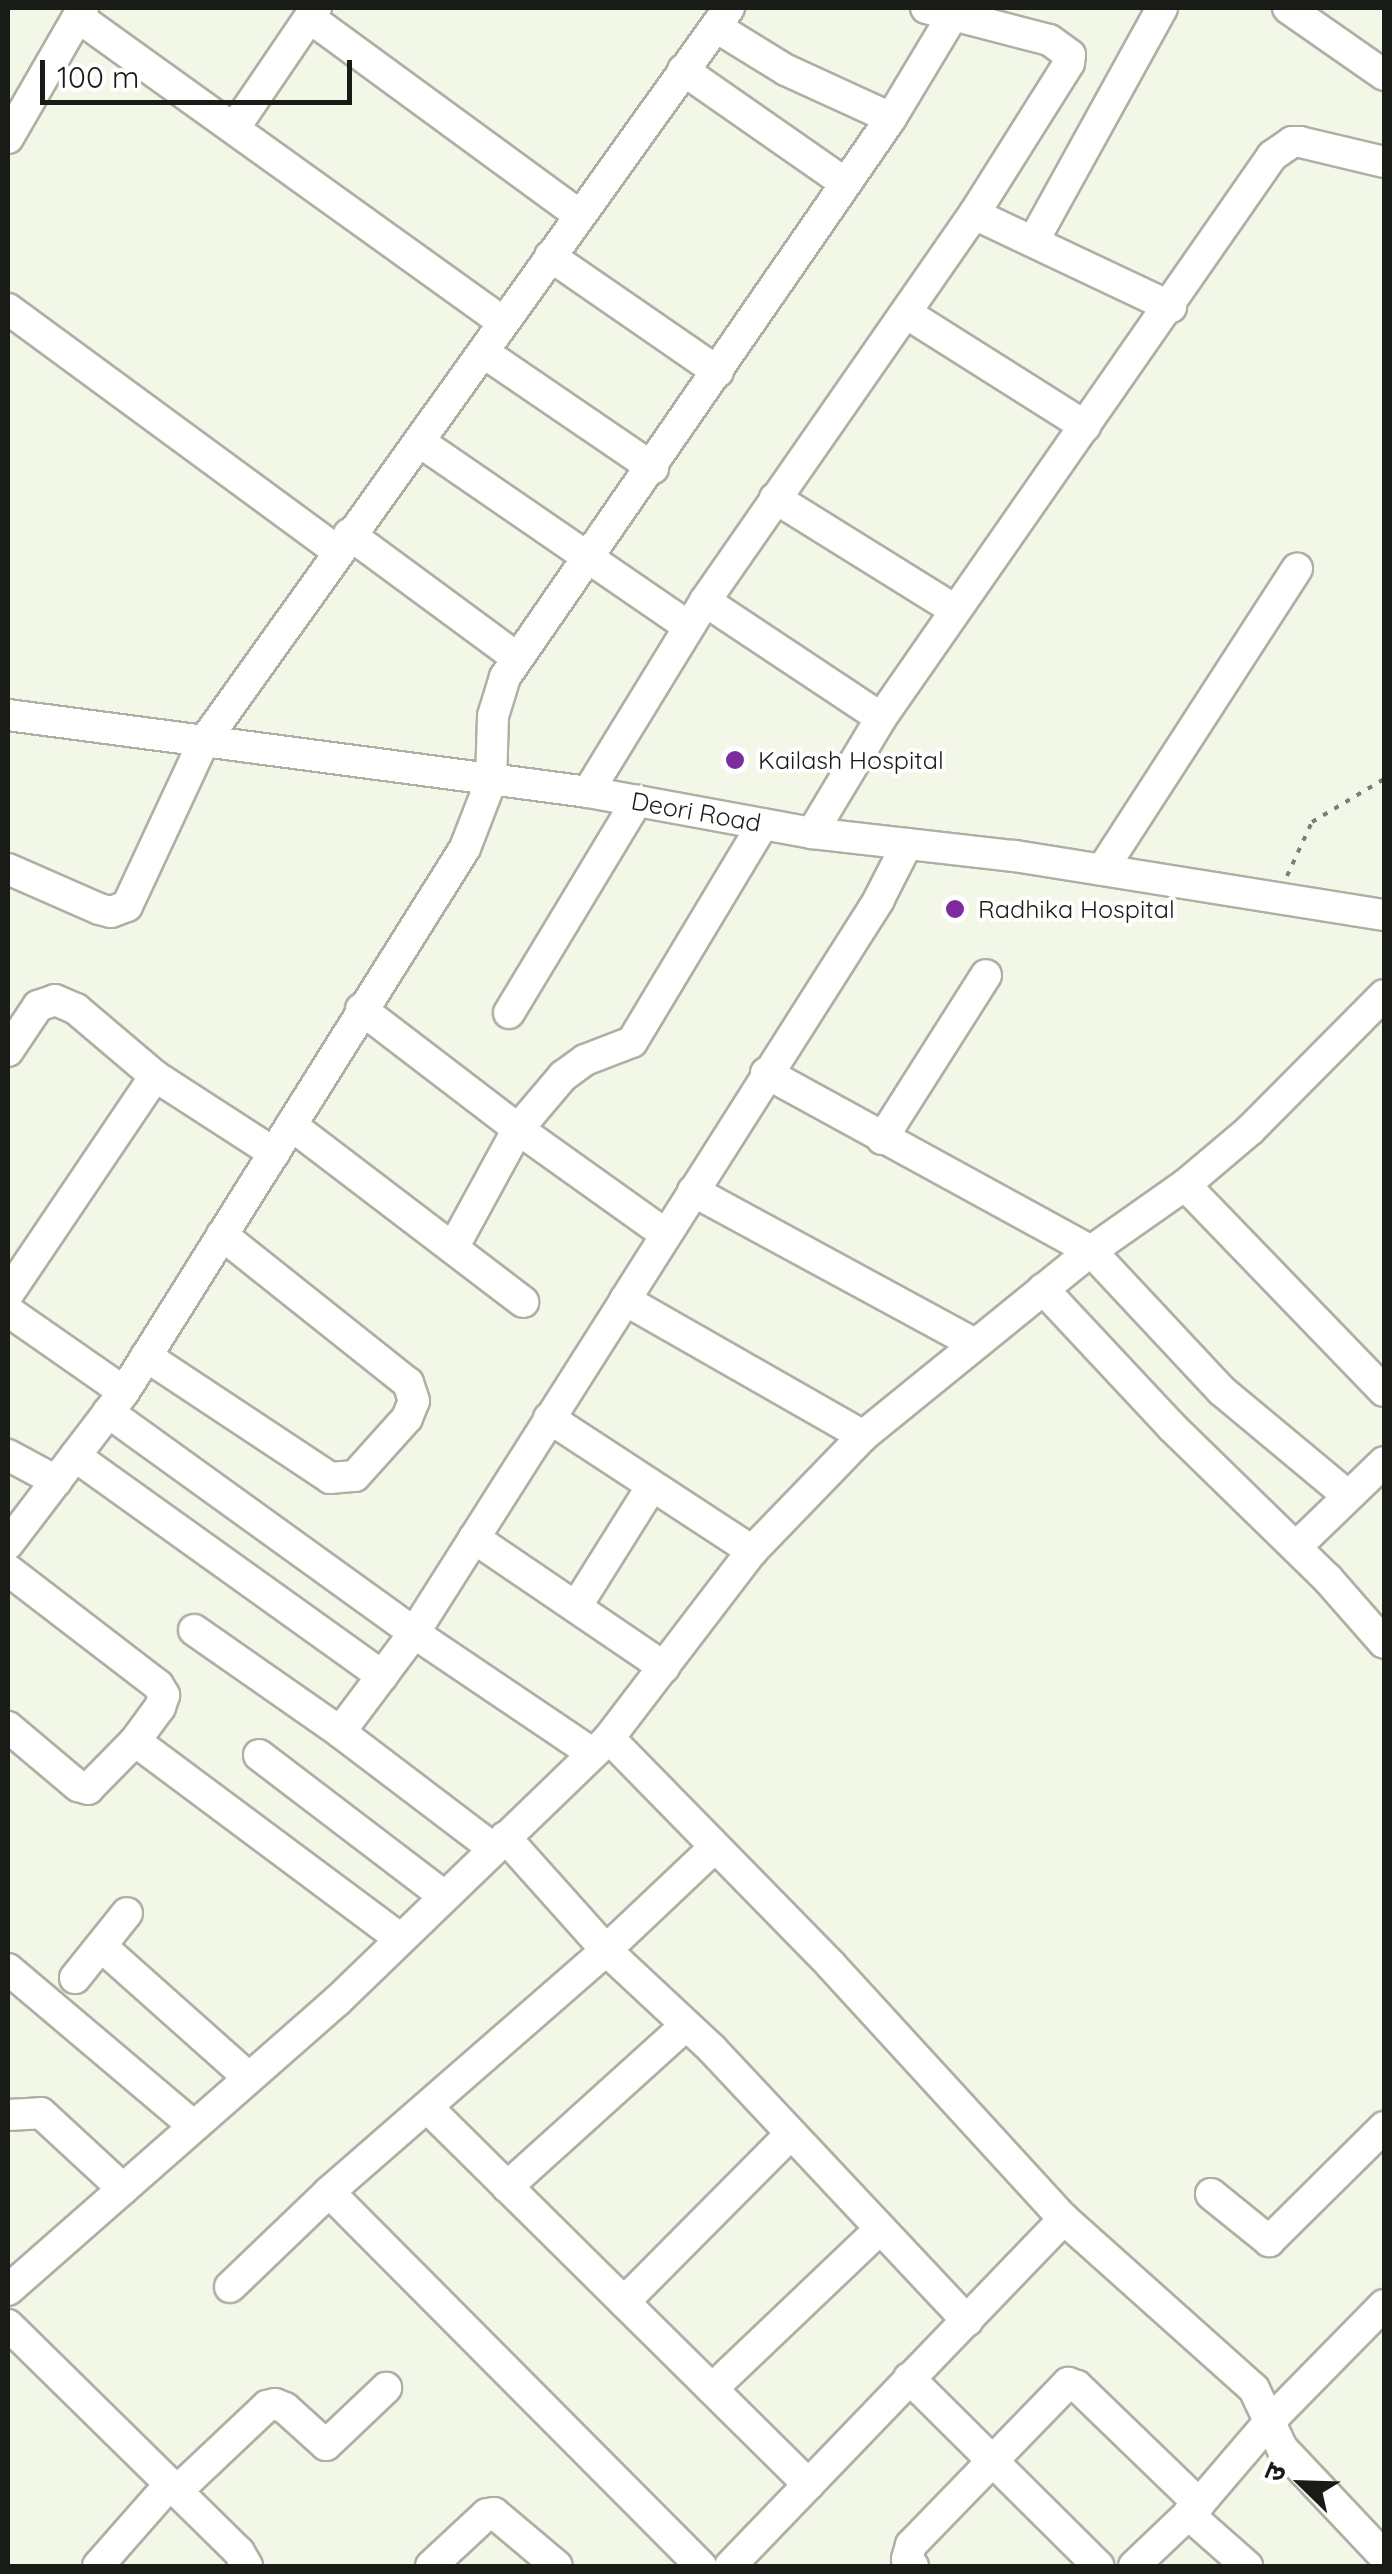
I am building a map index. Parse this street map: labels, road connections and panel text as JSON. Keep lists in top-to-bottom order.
{
  "streets": {
    "street": ["Deori Road"]
  },
  "places": ["Kailash Hospital", "Radhika Hospital"],
  "scale_bar": "100 m",
  "north": "top left"
}
